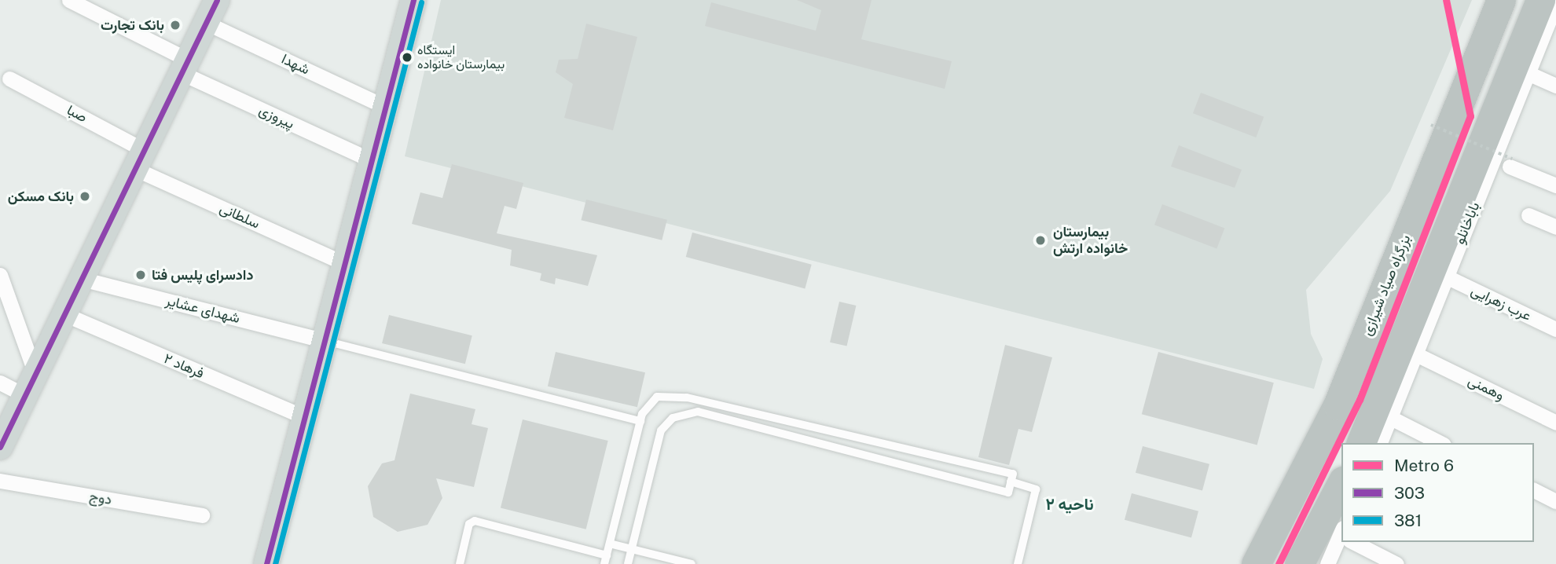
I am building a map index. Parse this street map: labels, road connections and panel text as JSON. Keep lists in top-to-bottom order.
{
  "streets": {
    "highway": ["بزرگراه صیاد شیرازی"],
    "street": [
      "شهدا",
      "صبا",
      "پیروزی",
      "سلطانی",
      "باباخانلو",
      "عرب زهرایی",
      "شهدای عشایر",
      "فرهاد ۲",
      "وهمنی",
      "دوج"
    ]
  },
  "crossings": [
    ["صبا", "سلطانی"],
    ["باباخانلو", "عرب زهرایی"],
    ["باباخانلو", "وهمنی"]
  ],
  "districts": ["ناحیه ۲"],
  "places": [
    "بانک تجارت",
    "ایستگاه بیمارستان خانواده",
    "بانک مسکن",
    "بیمارستان خانواده ارتش",
    "دادسرای پلیس فتا"
  ],
  "lines": ["metro line 6", "transit line 303", "transit line 381"],
  "legend": ["Metro 6", "303", "381"]
}
